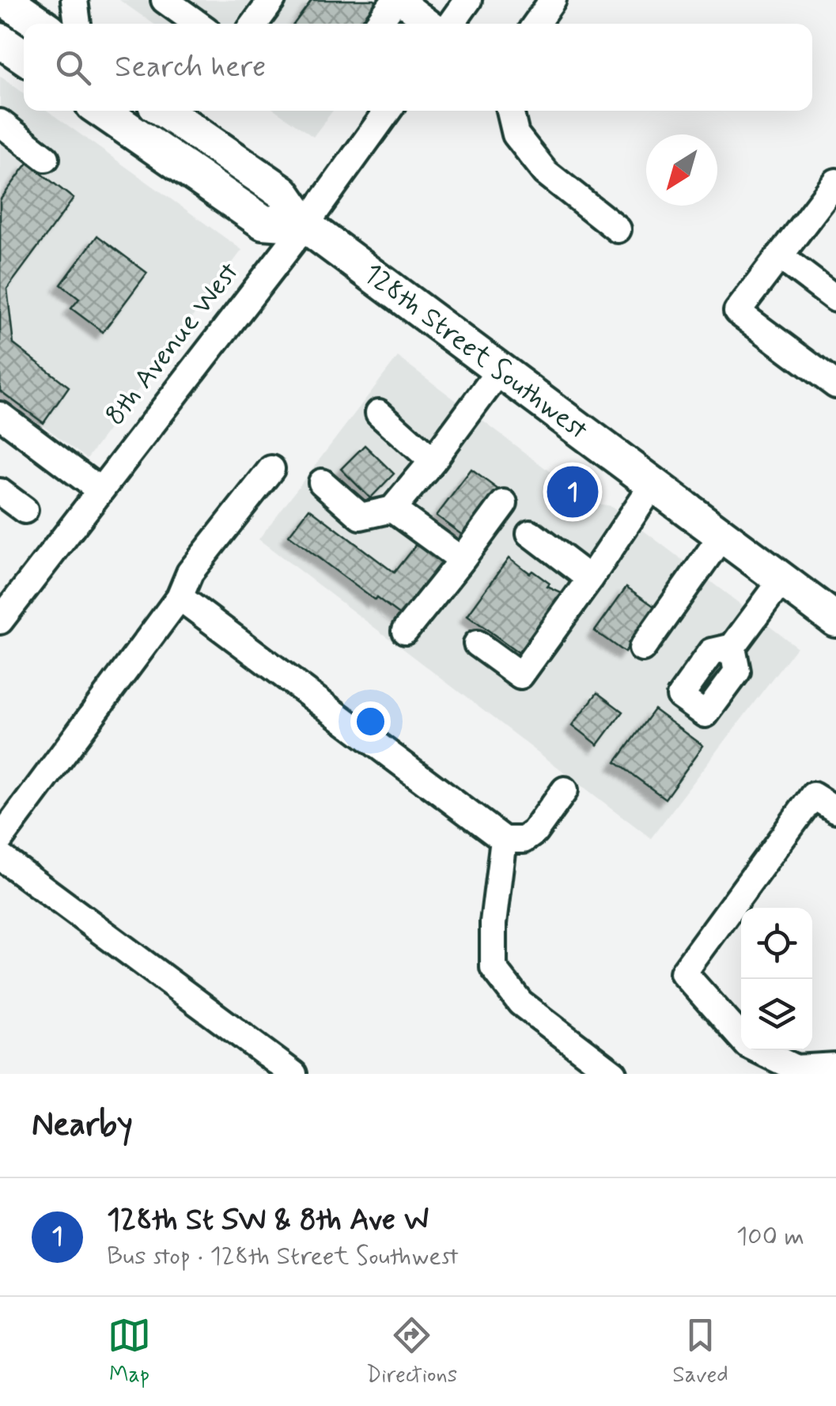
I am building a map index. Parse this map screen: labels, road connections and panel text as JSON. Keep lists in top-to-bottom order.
{
  "streets": {
    "main road": ["128th Street Southwest"],
    "street": ["8th Avenue West"]
  },
  "crossings": [
    ["8th Avenue West", "128th Street Southwest"]
  ],
  "north": "bottom left",
  "page": {
    "search": "Search here",
    "pins": "1",
    "heading": "Nearby",
    "list": [
      {
        "mark": "1",
        "name": "128th St SW & 8th Ave W",
        "note": "Bus stop · 128th Street Southwest",
        "value": "100 m"
      }
    ],
    "nav": ["Map", "Directions", "Saved"]
  }
}
